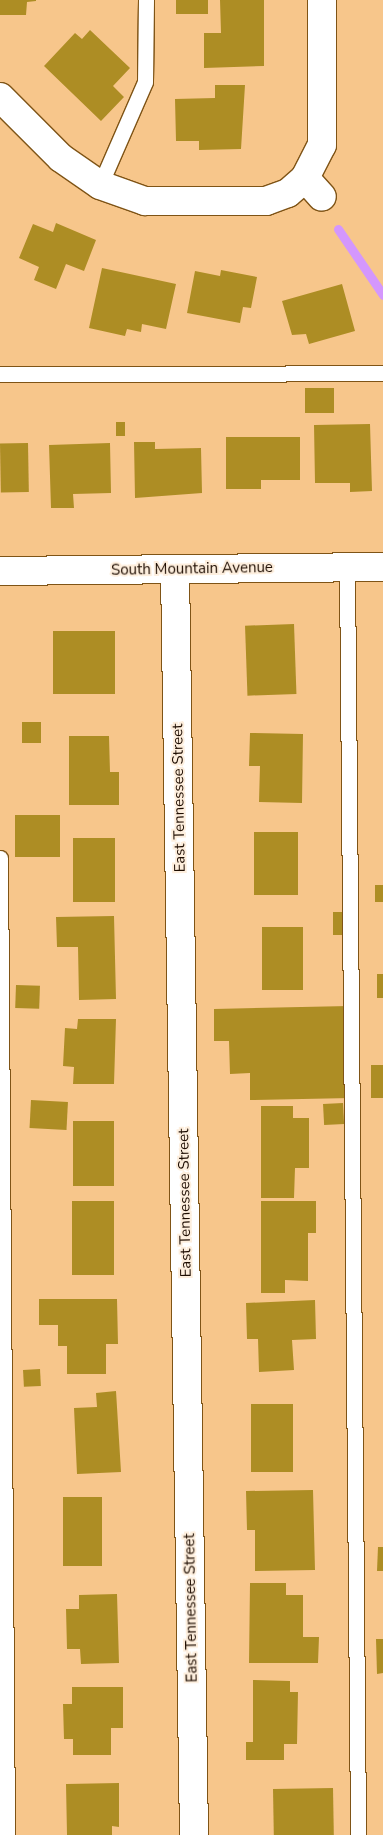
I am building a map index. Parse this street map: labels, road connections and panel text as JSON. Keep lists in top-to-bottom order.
{
  "streets": {
    "street": ["South Mountain Avenue", "East Tennessee Street"]
  },
  "crossings": [
    ["South Mountain Avenue", "East Tennessee Street"]
  ]
}
